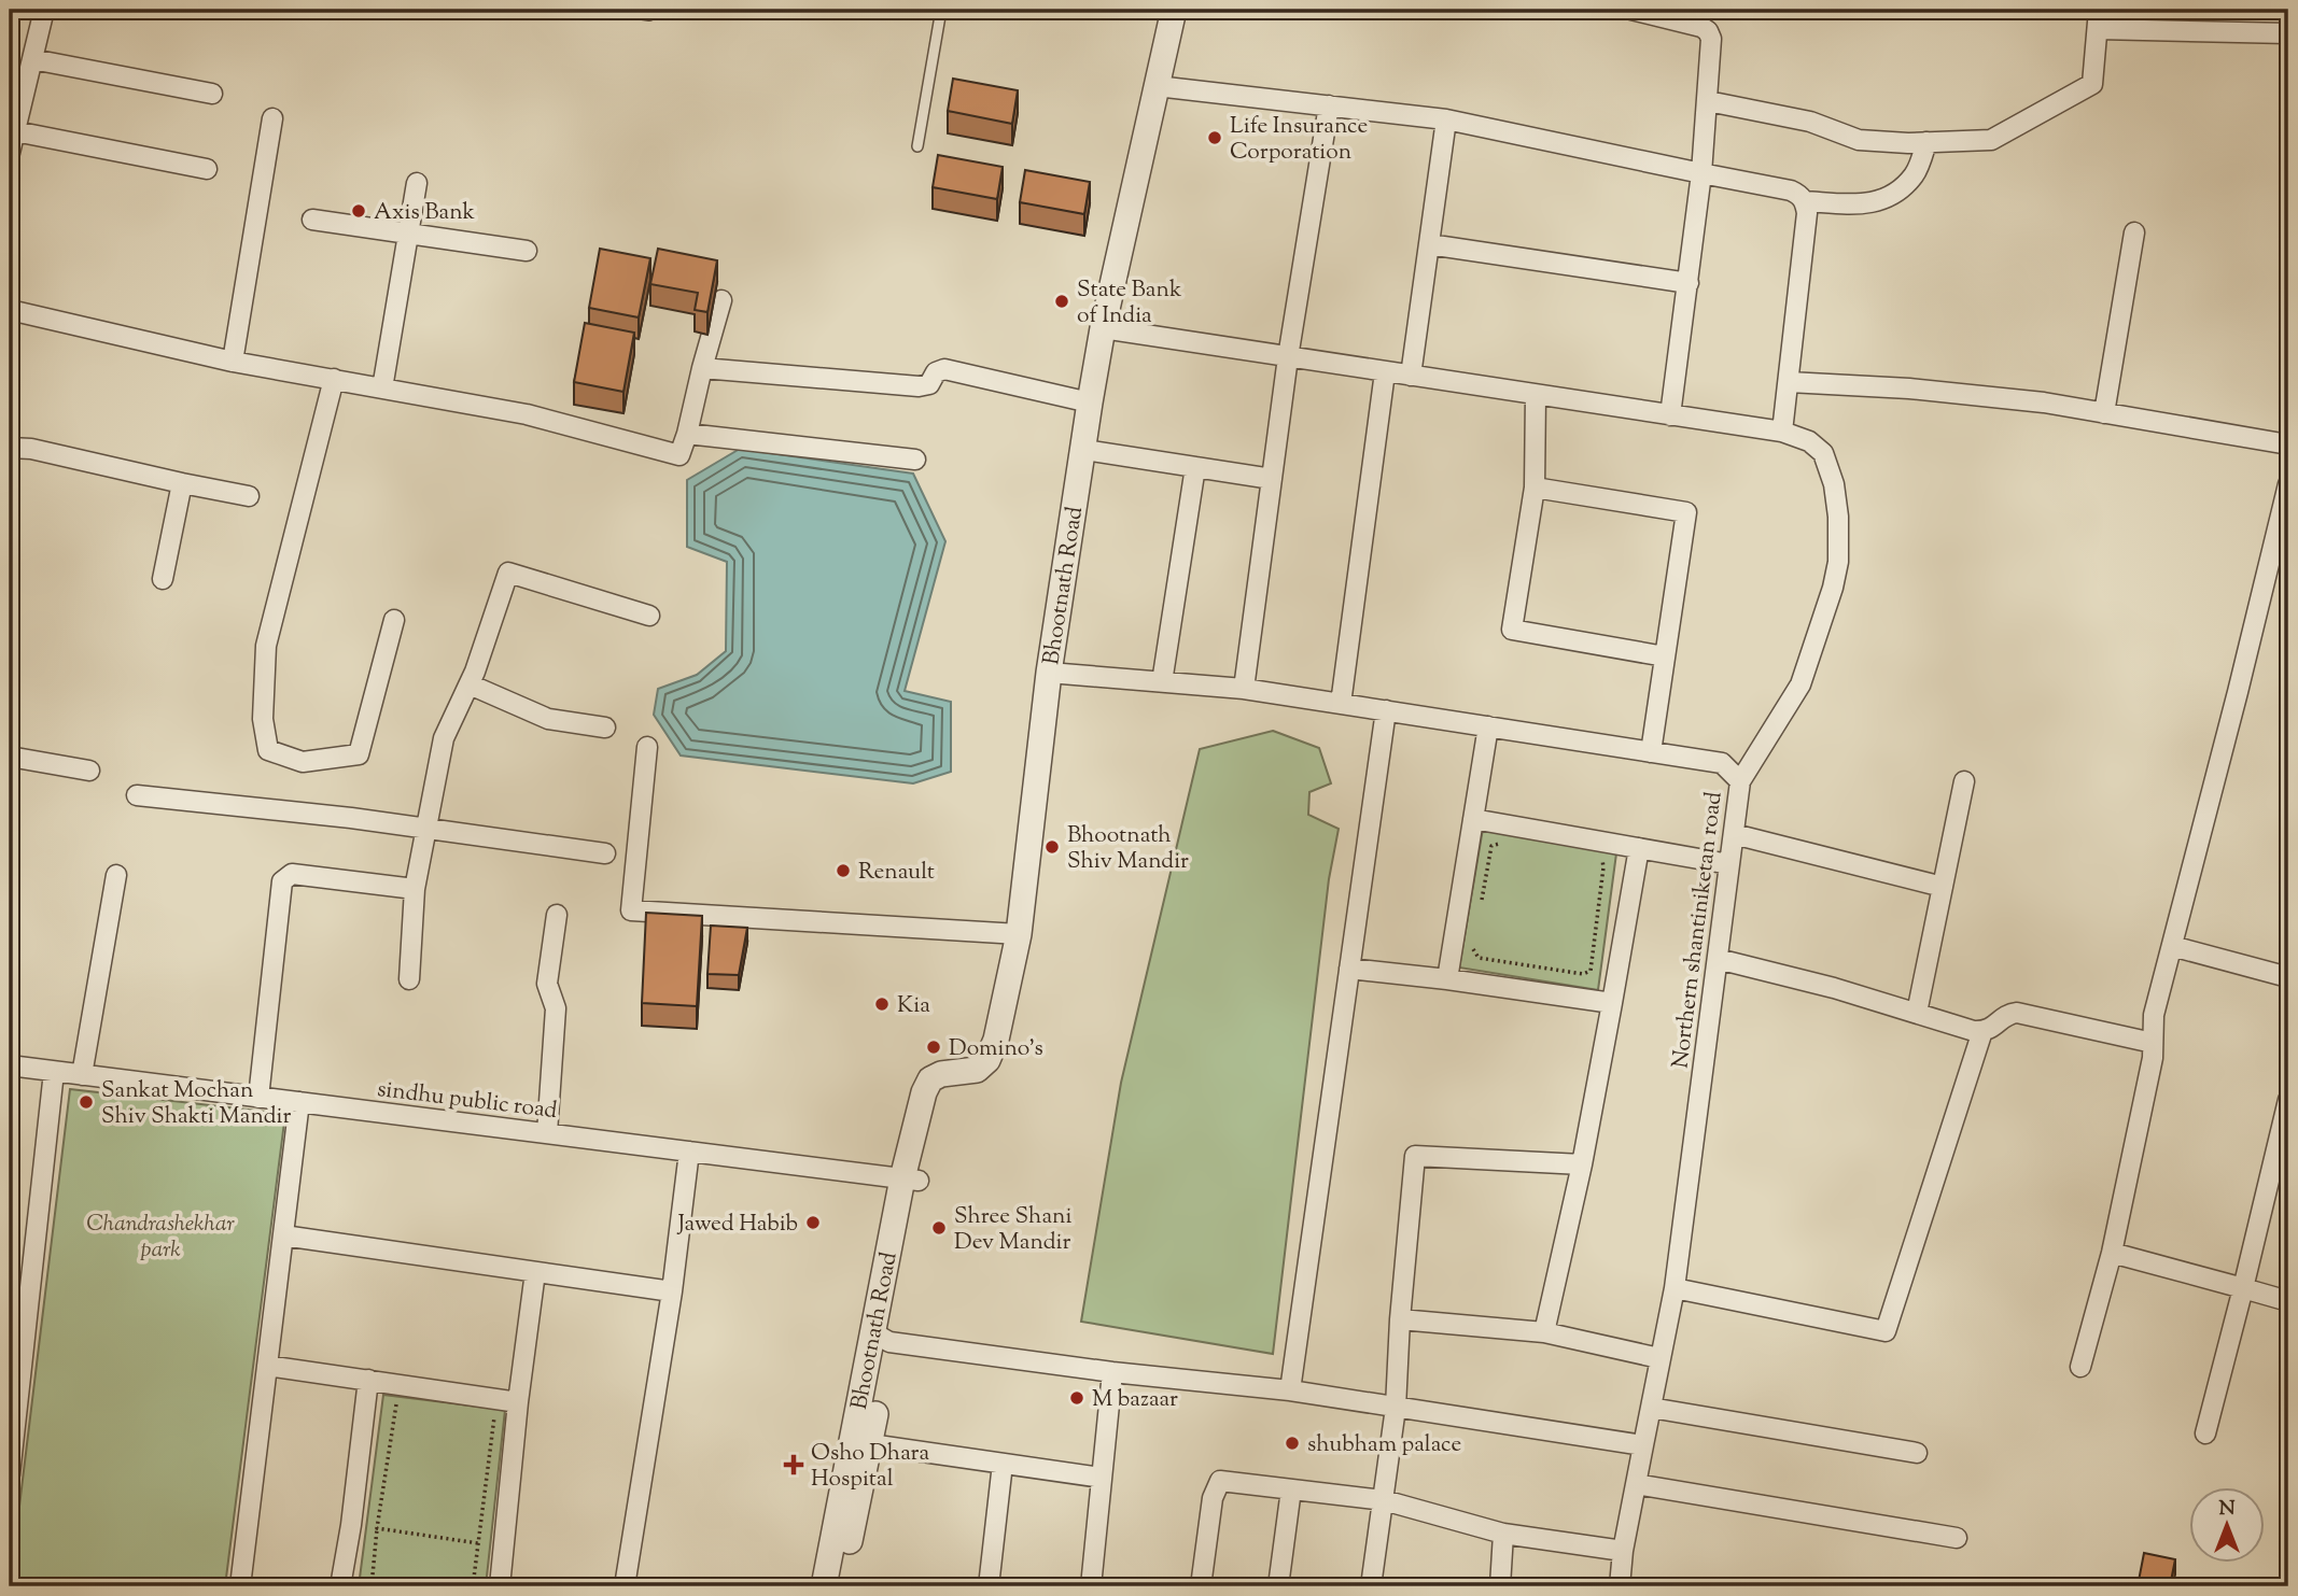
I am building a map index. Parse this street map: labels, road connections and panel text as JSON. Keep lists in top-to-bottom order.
{
  "streets": {
    "street": ["Bhootnath Road", "Northern shantiniketan road", "sindhu public road"]
  },
  "crossings": [
    ["Bhootnath Road", "Northern shantiniketan road"],
    ["Bhootnath Road", "sindhu public road"]
  ],
  "parks": ["Chandrashekhar park"],
  "places": {
    "other": [
      "Life Insurance Corporation",
      "Axis Bank",
      "State Bank of India",
      "Bhootnath Shiv Mandir",
      "Renault",
      "Kia",
      "Domino's",
      "Sankat Mochan Shiv Shakti Mandir",
      "Jawed Habib",
      "Shree Shani Dev Mandir",
      "M bazaar",
      "shubham palace"
    ],
    "health": ["Osho Dhara Hospital"]
  },
  "north": "top"
}
